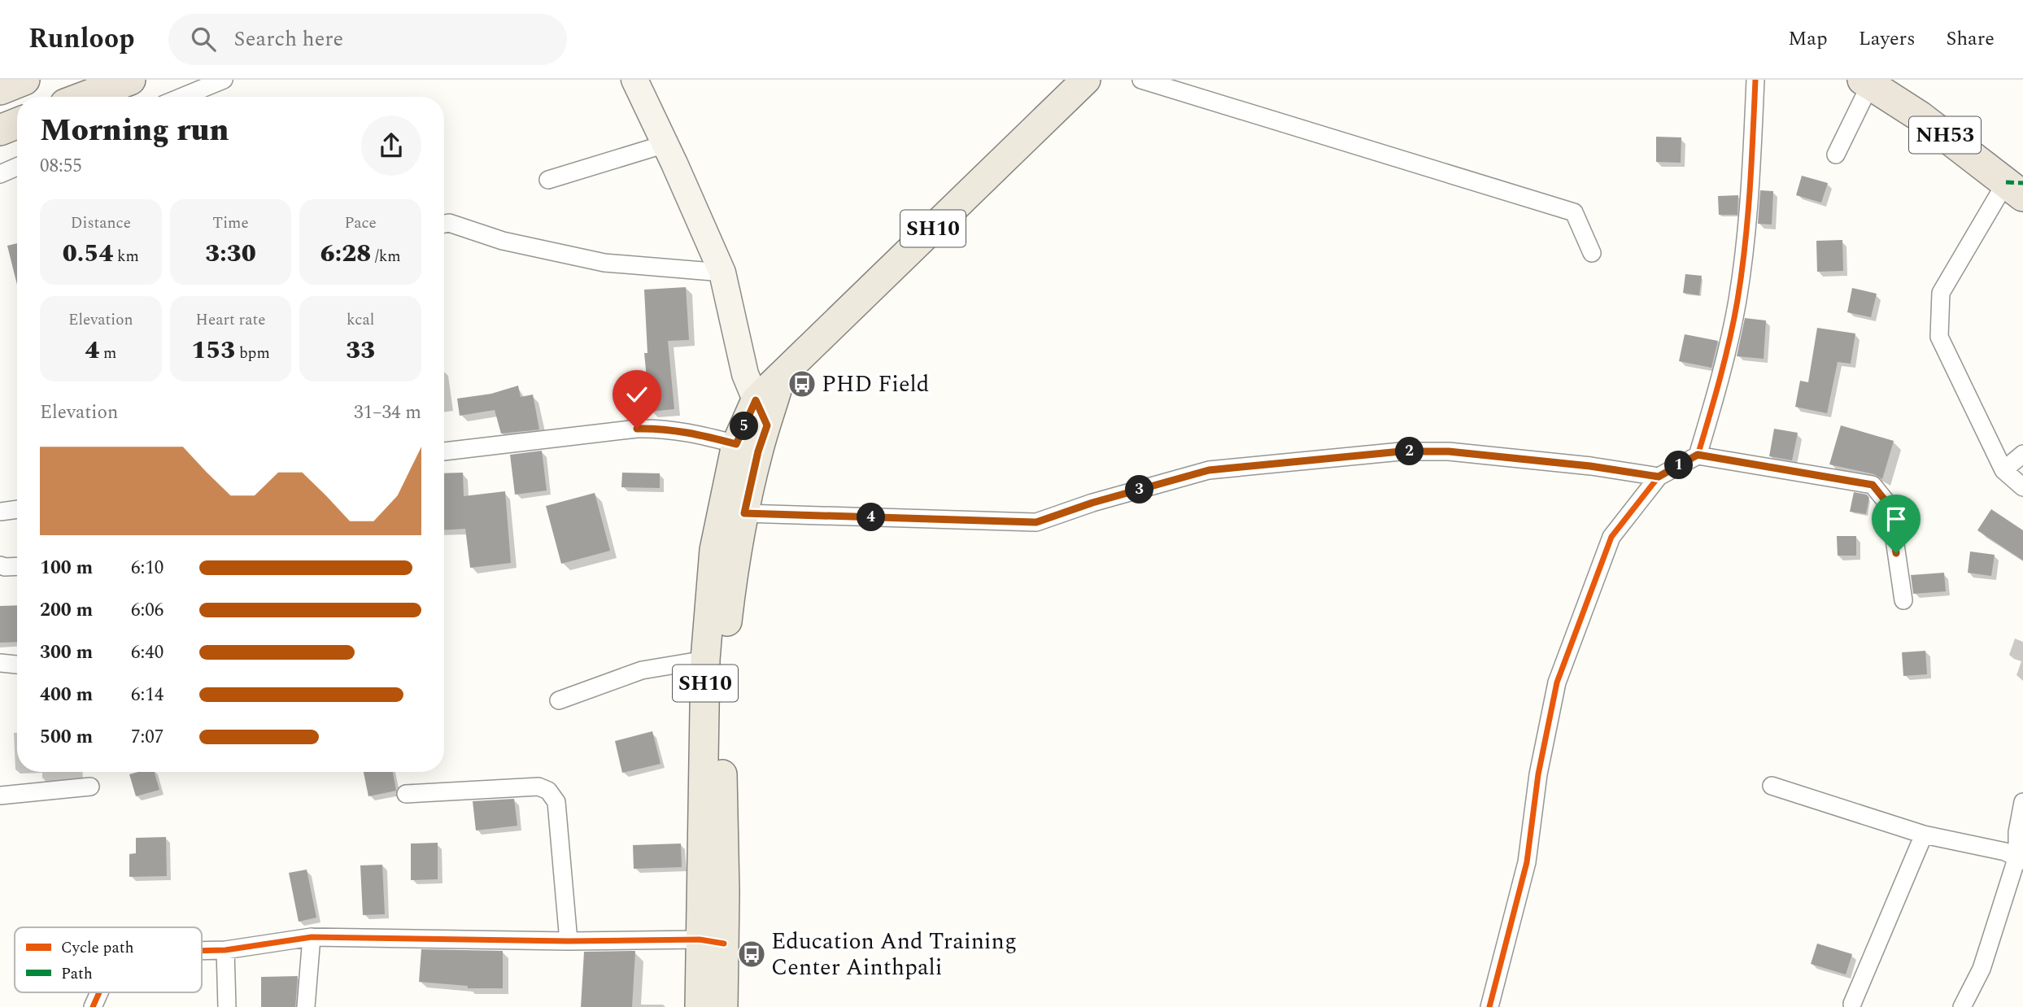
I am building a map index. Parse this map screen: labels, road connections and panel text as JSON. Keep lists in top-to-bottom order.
{
  "streets": {
    "highway": ["NH53"],
    "main road": ["SH10"]
  },
  "places": {
    "bus stop": ["PHD Field", "Education And Training Center Ainthpali"]
  },
  "legend": ["Cycle path", "Path"],
  "page": {
    "header": "Runloop",
    "search": "Search here",
    "nav": ["Map", "Layers", "Share"],
    "heading": ["Morning run", "08:55"],
    "stats": [
      ["Distance", "0.54 km"],
      ["Time", "3:30"],
      ["Pace", "6:28 /km"],
      ["Elevation", "4 m"],
      ["Heart rate", "153 bpm"],
      ["kcal", "33"]
    ],
    "chart": ["Elevation", "31–34 m"],
    "pins": [
      "5",
      "2",
      "1",
      "3",
      "4"
    ],
    "list": [
      {
        "name": "100 m",
        "note": "6:10"
      },
      {
        "name": "200 m",
        "note": "6:06"
      },
      {
        "name": "300 m",
        "note": "6:40"
      },
      {
        "name": "400 m",
        "note": "6:14"
      },
      {
        "name": "500 m",
        "note": "7:07"
      }
    ]
  }
}
